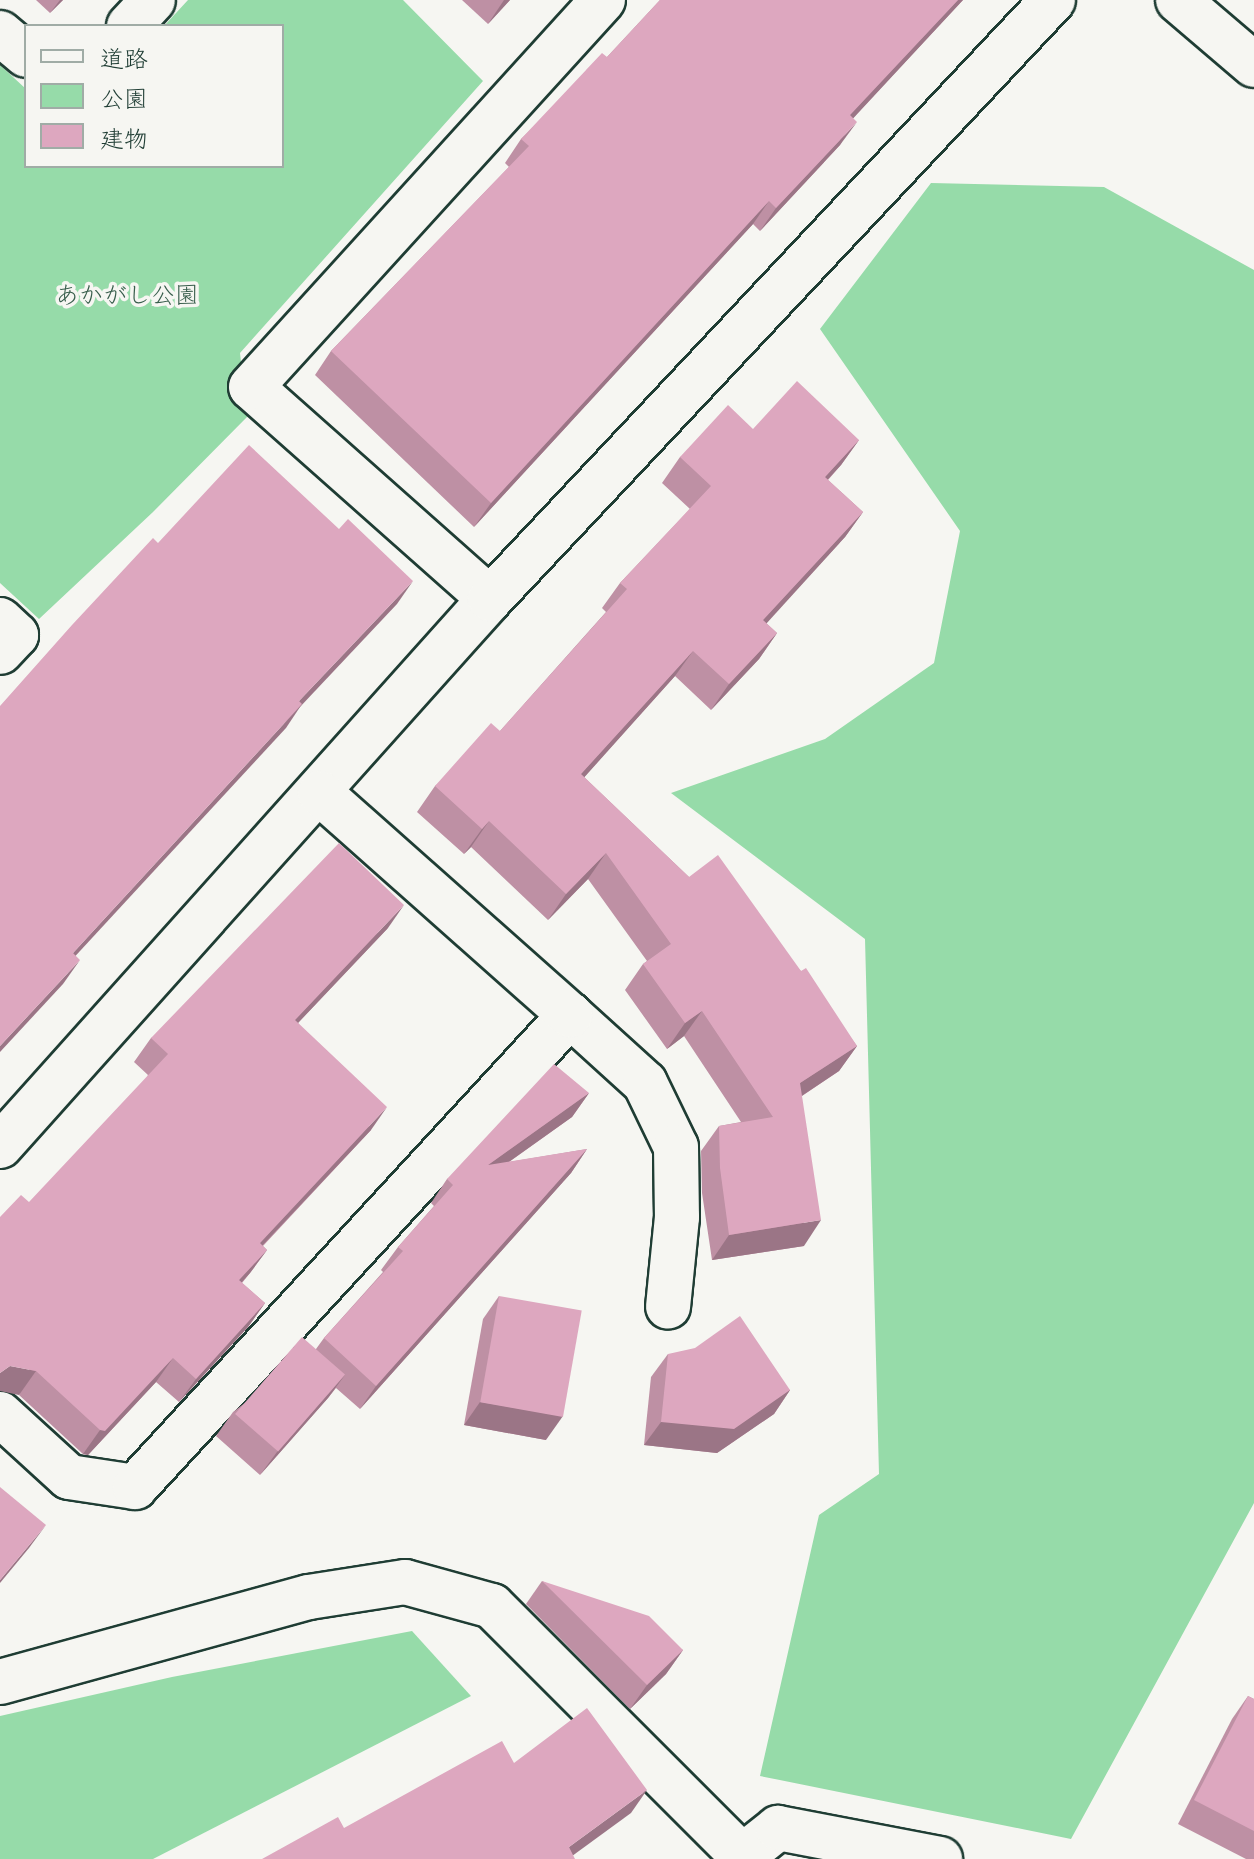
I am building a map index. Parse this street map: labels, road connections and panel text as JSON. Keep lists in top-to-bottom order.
{
  "parks": ["あかがし公園"],
  "legend": ["道路", "公園", "建物"]
}
